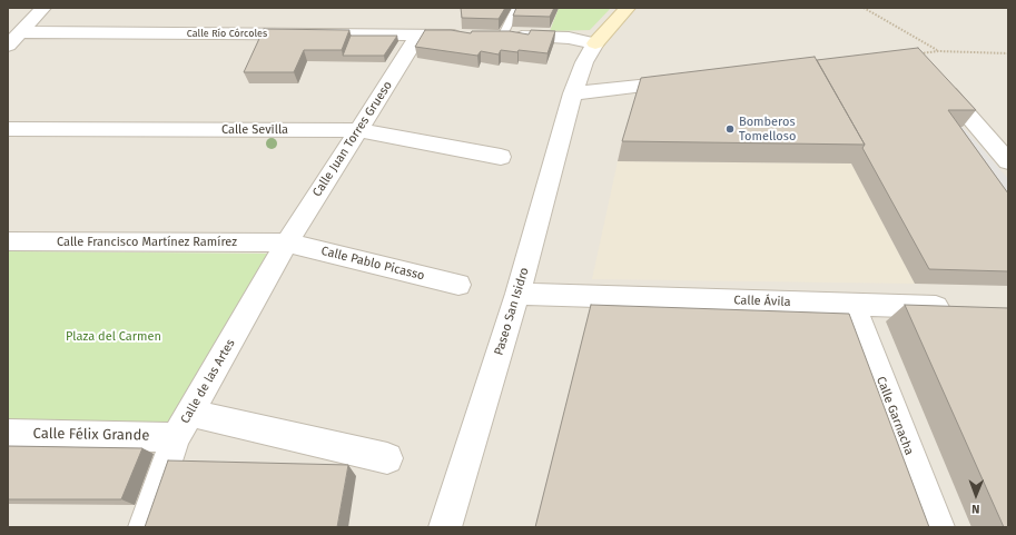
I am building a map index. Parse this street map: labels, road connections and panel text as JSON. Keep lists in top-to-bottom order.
{
  "streets": {
    "street": [
      "Calle Río Córcoles",
      "Calle Sevilla",
      "Calle Juan Torres Grueso",
      "Calle Francisco Martínez Ramírez",
      "Calle Pablo Picasso",
      "Calle Ávila",
      "Paseo San Isidro",
      "Calle de las Artes",
      "Calle Garnacha",
      "Calle Félix Grande"
    ]
  },
  "crossings": [
    ["Calle Río Córcoles", "Calle Juan Torres Grueso"],
    ["Calle Río Córcoles", "Paseo San Isidro"],
    ["Calle Sevilla", "Calle Juan Torres Grueso"],
    ["Calle Juan Torres Grueso", "Calle Francisco Martínez Ramírez"],
    ["Calle Juan Torres Grueso", "Calle Pablo Picasso"],
    ["Calle Juan Torres Grueso", "Calle de las Artes"],
    ["Calle Francisco Martínez Ramírez", "Calle Pablo Picasso"],
    ["Calle Francisco Martínez Ramírez", "Calle de las Artes"],
    ["Calle Pablo Picasso", "Calle de las Artes"],
    ["Calle Ávila", "Paseo San Isidro"],
    ["Calle Ávila", "Calle Garnacha"],
    ["Calle de las Artes", "Calle Félix Grande"]
  ],
  "parks": ["Plaza del Carmen"],
  "places": ["Bomberos Tomelloso"],
  "north": "bottom"
}
